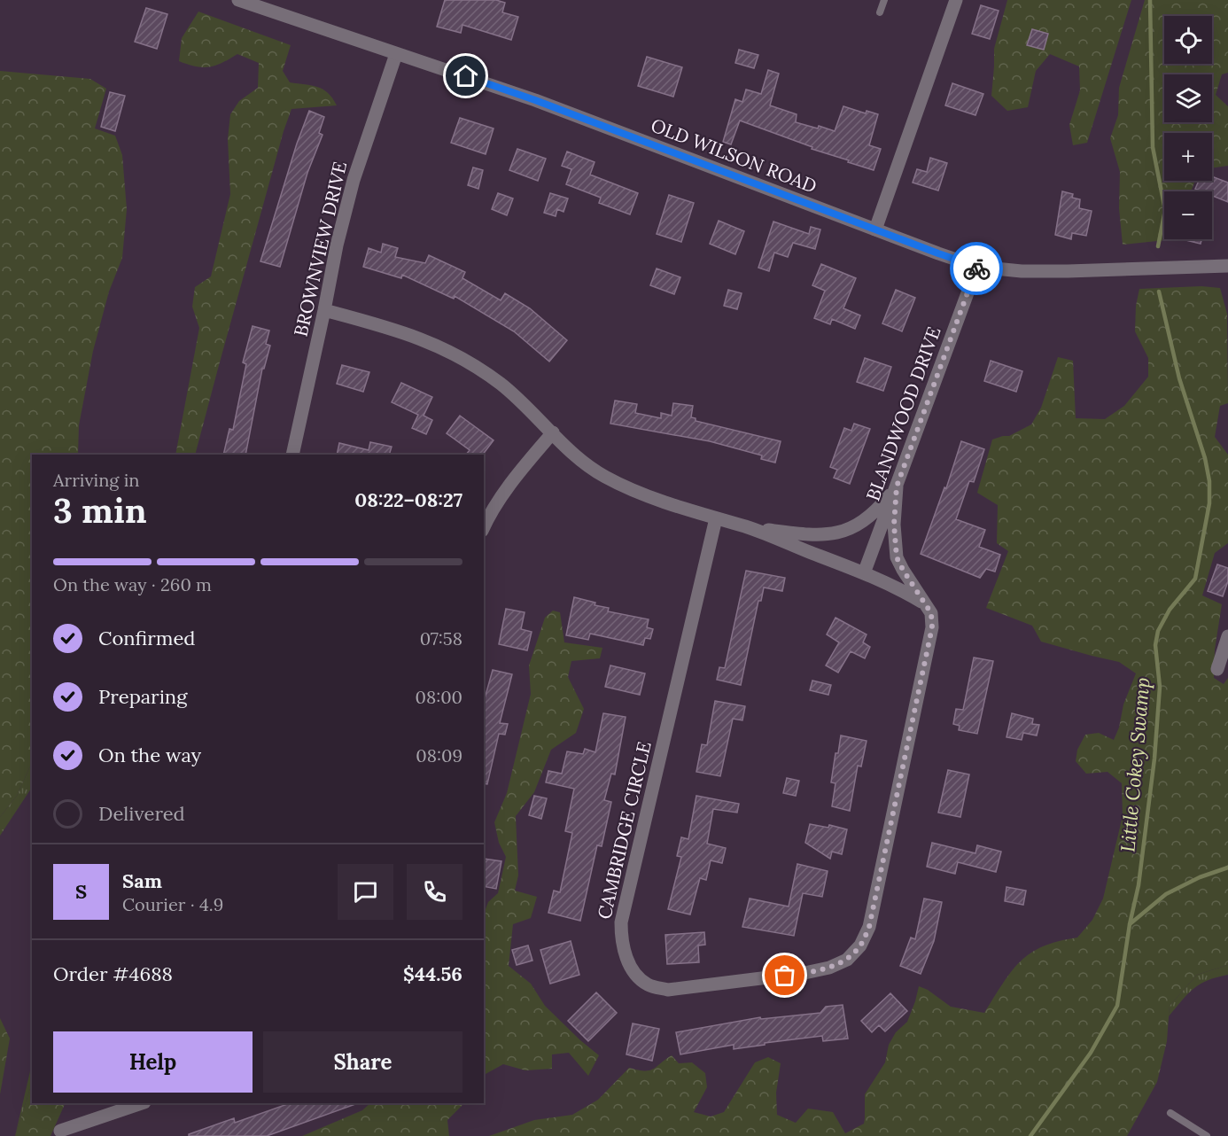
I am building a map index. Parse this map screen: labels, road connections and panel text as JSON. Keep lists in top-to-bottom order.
{
  "streets": {
    "street": [
      "OLD WILSON ROAD",
      "BROWNVIEW DRIVE",
      "BLANDWOOD DRIVE",
      "CAMBRIDGE CIRCLE"
    ]
  },
  "crossings": [
    ["OLD WILSON ROAD", "BROWNVIEW DRIVE"],
    ["OLD WILSON ROAD", "BLANDWOOD DRIVE"],
    ["BLANDWOOD DRIVE", "CAMBRIDGE CIRCLE"]
  ],
  "water": ["Little Cokey Swamp"],
  "page": {
    "map_buttons": ["+", "−"],
    "heading": ["3 min", "Arriving in", "08:22–08:27"],
    "panel": [
      "Sam",
      "Courier · 4.9",
      "Order #4688",
      "$44.56"
    ],
    "bar": "On the way · 260 m",
    "list": [
      ["Confirmed", "07:58"],
      ["Preparing", "08:00"],
      ["On the way", "08:09"],
      "Delivered"
    ],
    "round": "S",
    "buttons": ["Help", "Share"]
  }
}
